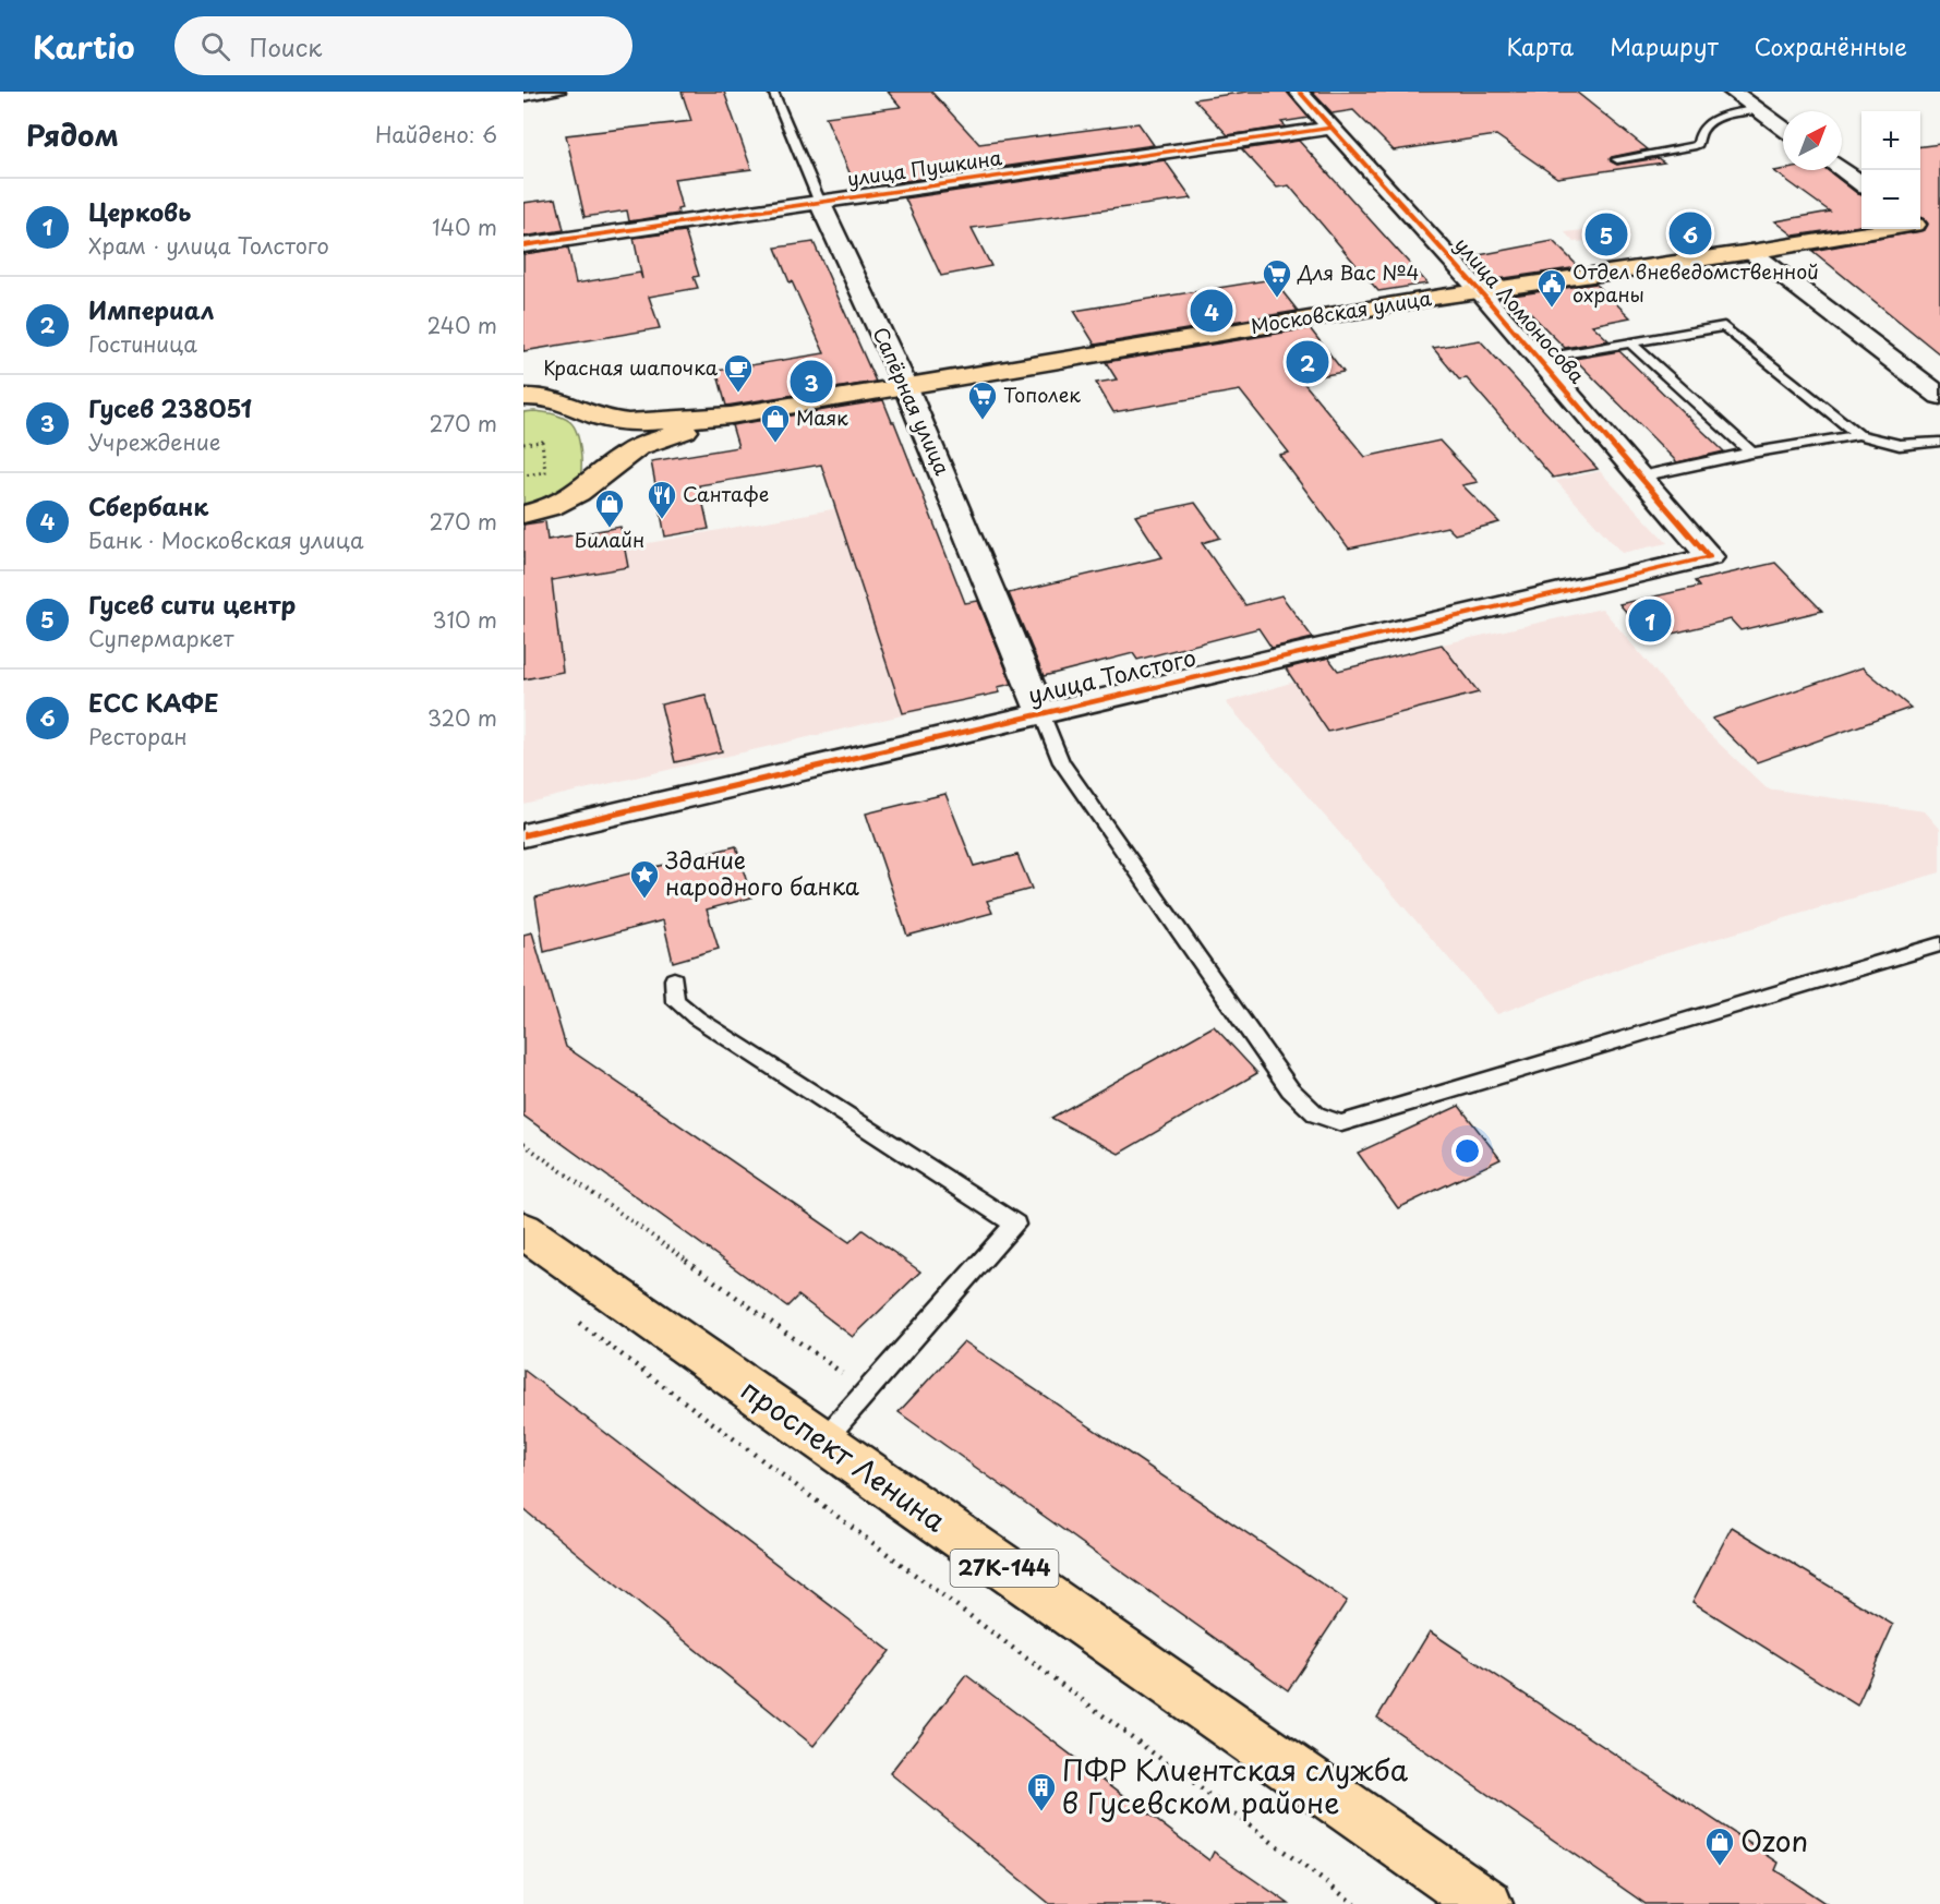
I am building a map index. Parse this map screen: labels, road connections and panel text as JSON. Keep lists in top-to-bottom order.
{
  "streets": {
    "main road": ["Московская улица", "проспект Ленина", "27К-144"],
    "street": [
      "улица Пушкина",
      "улица Ломоносова",
      "Сапёрная улица",
      "улица Толстого"
    ]
  },
  "crossings": [
    ["улица Пушкина", "улица Ломоносова"],
    ["улица Пушкина", "Сапёрная улица"],
    ["улица Ломоносова", "Московская улица"],
    ["улица Ломоносова", "улица Толстого"],
    ["Московская улица", "Сапёрная улица"],
    ["Сапёрная улица", "улица Толстого"]
  ],
  "places": {
    "supermarket": ["Для Вас №4", "Тополек"],
    "public building": ["Отдел вневедомственной охраны"],
    "cafe": ["Красная шапочка"],
    "shop": ["Маяк", "Билайн", "Ozon"],
    "restaurant": ["Сантафе"],
    "place": ["Здание народного банка"],
    "building": ["ПФР Клиентская служба в Гусевском районе"]
  },
  "north": "top right",
  "page": {
    "header": "Kartio",
    "search": "Поиск",
    "nav": ["Карта", "Маршрут", "Сохранённые"],
    "heading": ["Рядом", "Найдено: 6"],
    "map_buttons": ["+", "−"],
    "list": [
      {
        "mark": "1",
        "name": "Церковь",
        "note": "Храм · улица Толстого",
        "value": "140 m"
      },
      {
        "mark": "2",
        "name": "Империал",
        "note": "Гостиница",
        "value": "240 m"
      },
      {
        "mark": "3",
        "name": "Гусев 238051",
        "note": "Учреждение",
        "value": "270 m"
      },
      {
        "mark": "4",
        "name": "Сбербанк",
        "note": "Банк · Московская улица",
        "value": "270 m"
      },
      {
        "mark": "5",
        "name": "Гусев сити центр",
        "note": "Супермаркет",
        "value": "310 m"
      },
      {
        "mark": "6",
        "name": "ЕСС КАФЕ",
        "note": "Ресторан",
        "value": "320 m"
      }
    ],
    "pins": [
      "6",
      "5",
      "4",
      "2",
      "3",
      "1"
    ]
  }
}
